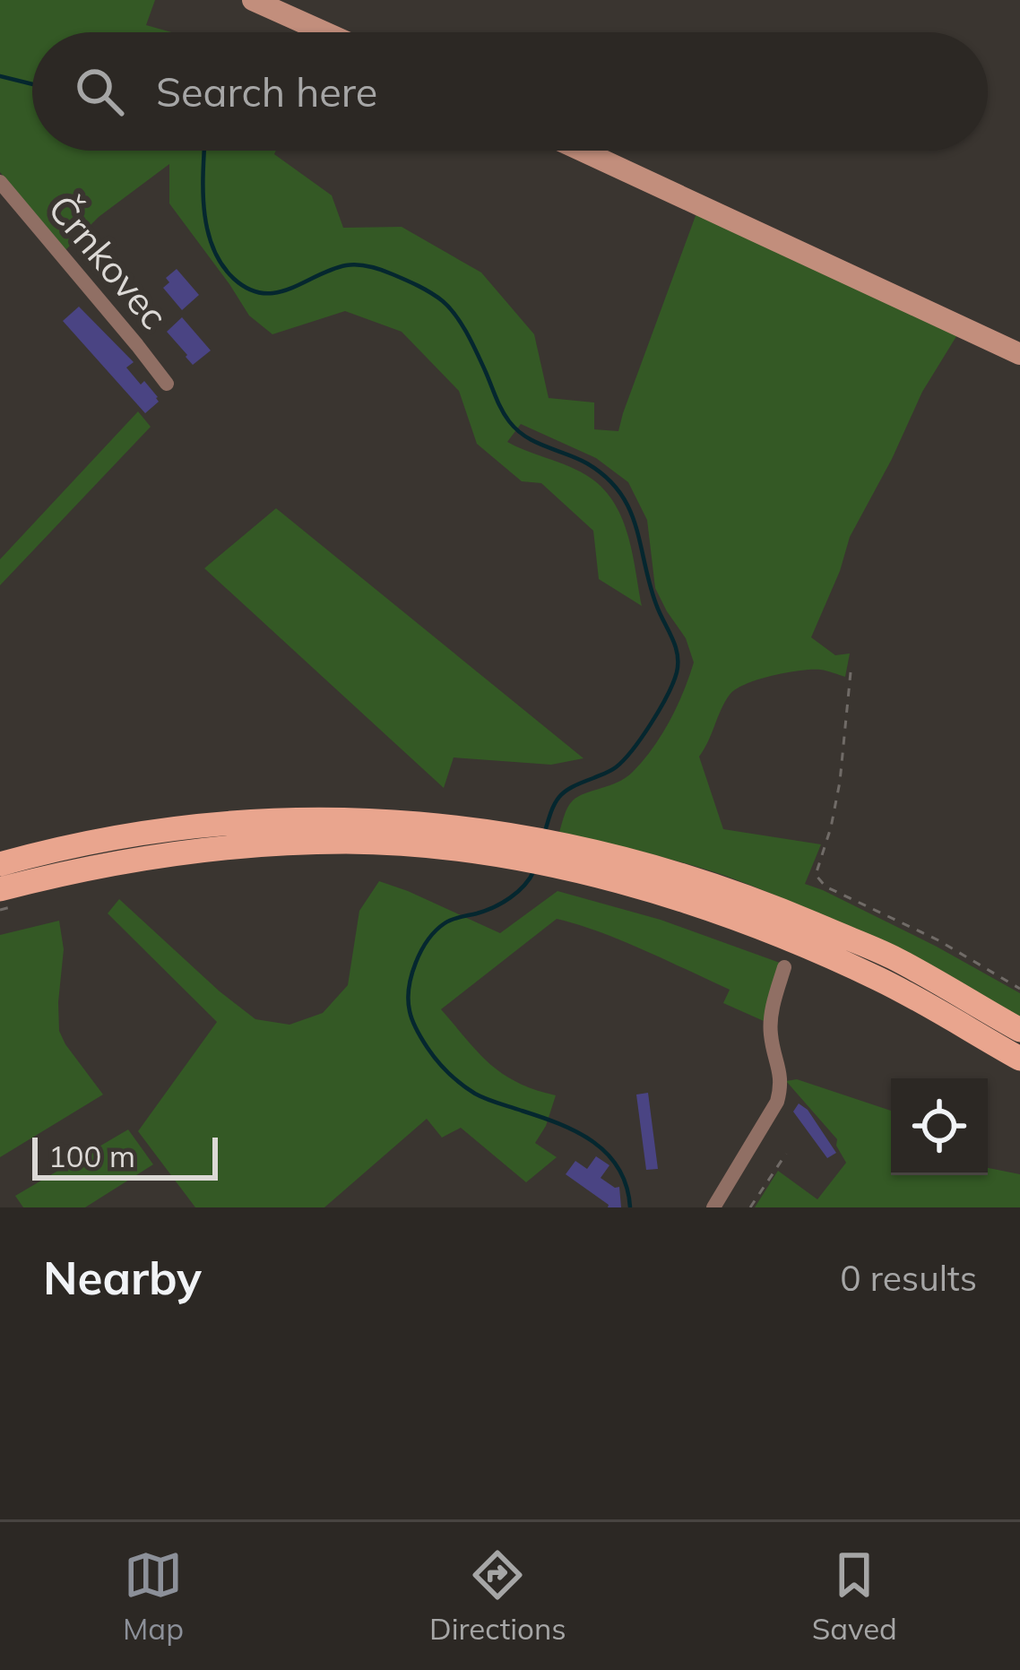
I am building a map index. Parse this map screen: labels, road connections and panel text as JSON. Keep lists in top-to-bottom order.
{
  "streets": {
    "street": ["Črnkovec"]
  },
  "scale_bar": "100 m",
  "page": {
    "search": "Search here",
    "scale": "100 m",
    "heading": ["Nearby", "0 results"],
    "nav": ["Map", "Directions", "Saved"]
  }
}
